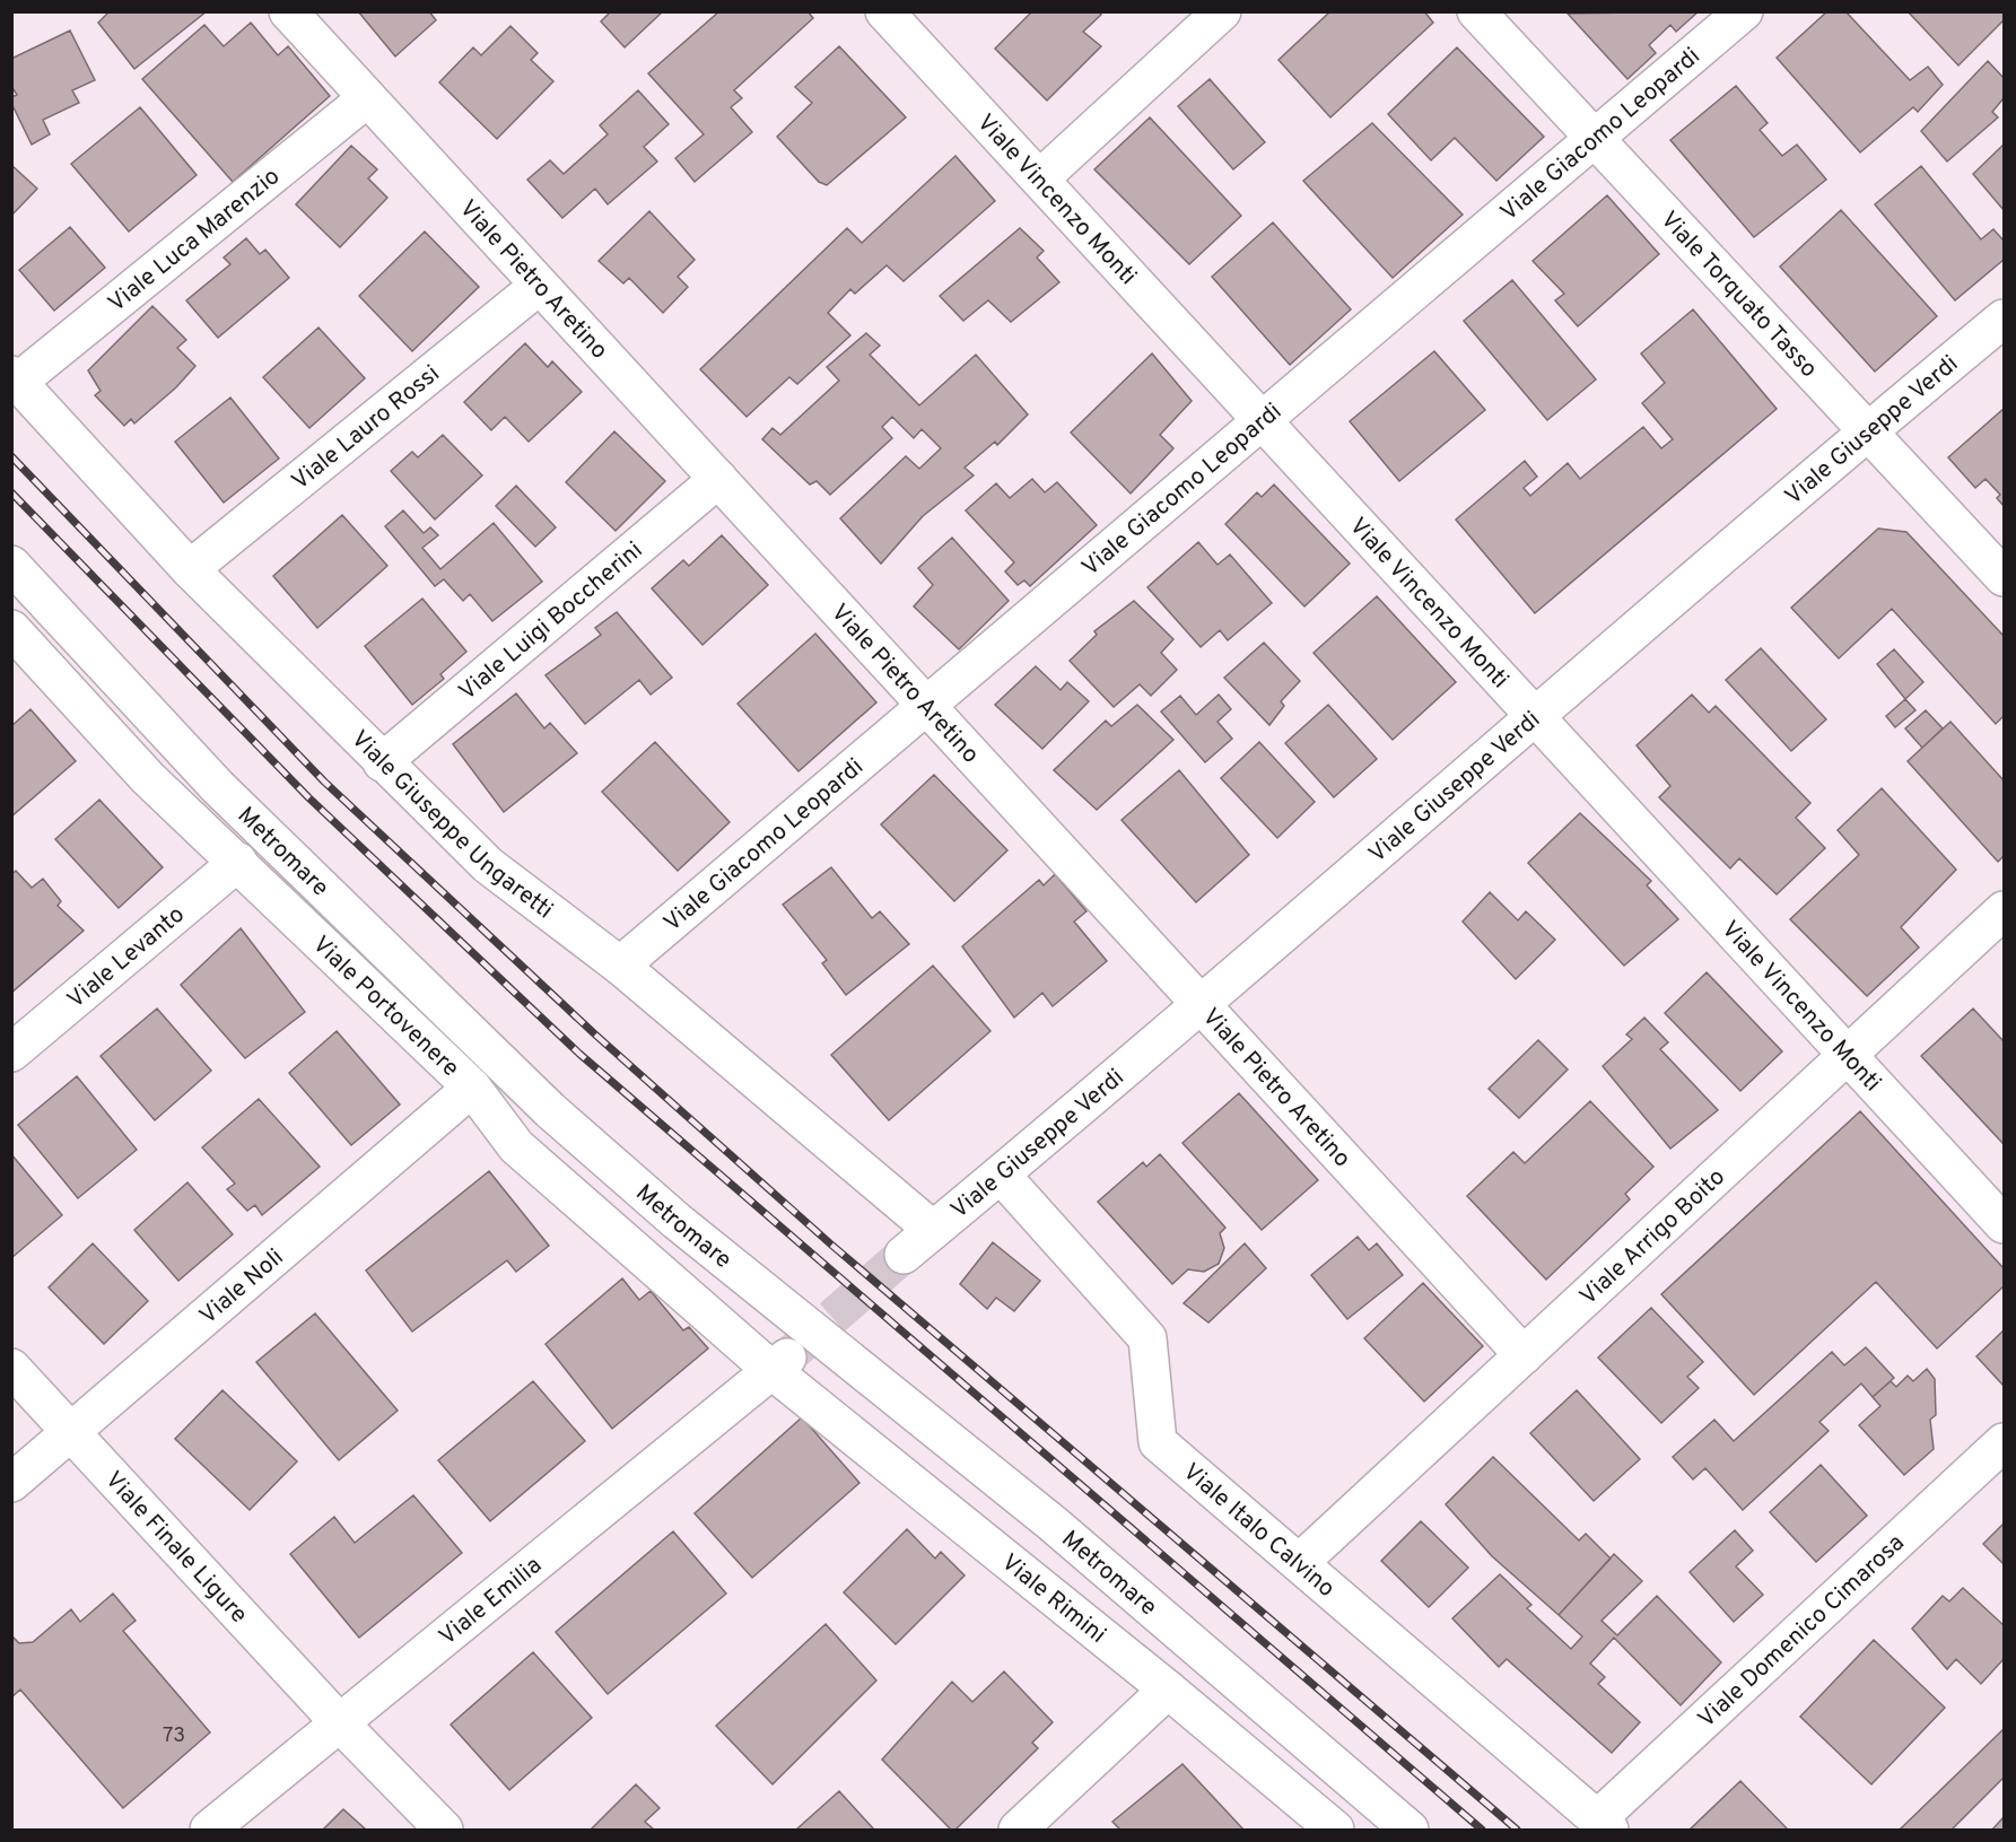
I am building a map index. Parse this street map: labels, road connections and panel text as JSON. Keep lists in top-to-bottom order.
{
  "streets": {
    "street": [
      "Viale Giacomo Leopardi",
      "Viale Vincenzo Monti",
      "Viale Luca Marenzio",
      "Viale Pietro Aretino",
      "Viale Torquato Tasso",
      "Viale Lauro Rossi",
      "Viale Giuseppe Verdi",
      "Viale Luigi Boccherini",
      "Viale Giuseppe Ungaretti",
      "Metromare",
      "Viale Levanto",
      "Viale Portovenere",
      "Viale Arrigo Boito",
      "Viale Noli",
      "Viale Italo Calvino",
      "Viale Finale Ligure",
      "Viale Rimini",
      "Viale Emilia",
      "Viale Domenico Cimarosa"
    ]
  },
  "crossings": [
    ["Viale Giacomo Leopardi", "Viale Vincenzo Monti"],
    ["Viale Giacomo Leopardi", "Viale Pietro Aretino"],
    ["Viale Giacomo Leopardi", "Viale Torquato Tasso"],
    ["Viale Giacomo Leopardi", "Viale Giuseppe Ungaretti"],
    ["Viale Vincenzo Monti", "Viale Giuseppe Verdi"],
    ["Viale Vincenzo Monti", "Viale Arrigo Boito"],
    ["Viale Luca Marenzio", "Viale Pietro Aretino"],
    ["Viale Luca Marenzio", "Viale Giuseppe Ungaretti"],
    ["Viale Pietro Aretino", "Viale Lauro Rossi"],
    ["Viale Pietro Aretino", "Viale Giuseppe Verdi"],
    ["Viale Pietro Aretino", "Viale Luigi Boccherini"],
    ["Viale Pietro Aretino", "Viale Arrigo Boito"],
    ["Viale Torquato Tasso", "Viale Giuseppe Verdi"],
    ["Viale Lauro Rossi", "Viale Giuseppe Ungaretti"],
    ["Viale Giuseppe Verdi", "Viale Giuseppe Ungaretti"],
    ["Viale Giuseppe Verdi", "Viale Italo Calvino"],
    ["Viale Luigi Boccherini", "Viale Giuseppe Ungaretti"],
    ["Viale Levanto", "Viale Portovenere"],
    ["Viale Portovenere", "Viale Noli"],
    ["Viale Portovenere", "Viale Rimini"],
    ["Viale Portovenere", "Viale Emilia"],
    ["Viale Arrigo Boito", "Viale Italo Calvino"],
    ["Viale Noli", "Viale Finale Ligure"],
    ["Viale Italo Calvino", "Viale Domenico Cimarosa"],
    ["Viale Finale Ligure", "Viale Emilia"],
    ["Viale Rimini", "Viale Emilia"]
  ],
  "house_numbers": ["73"]
}
